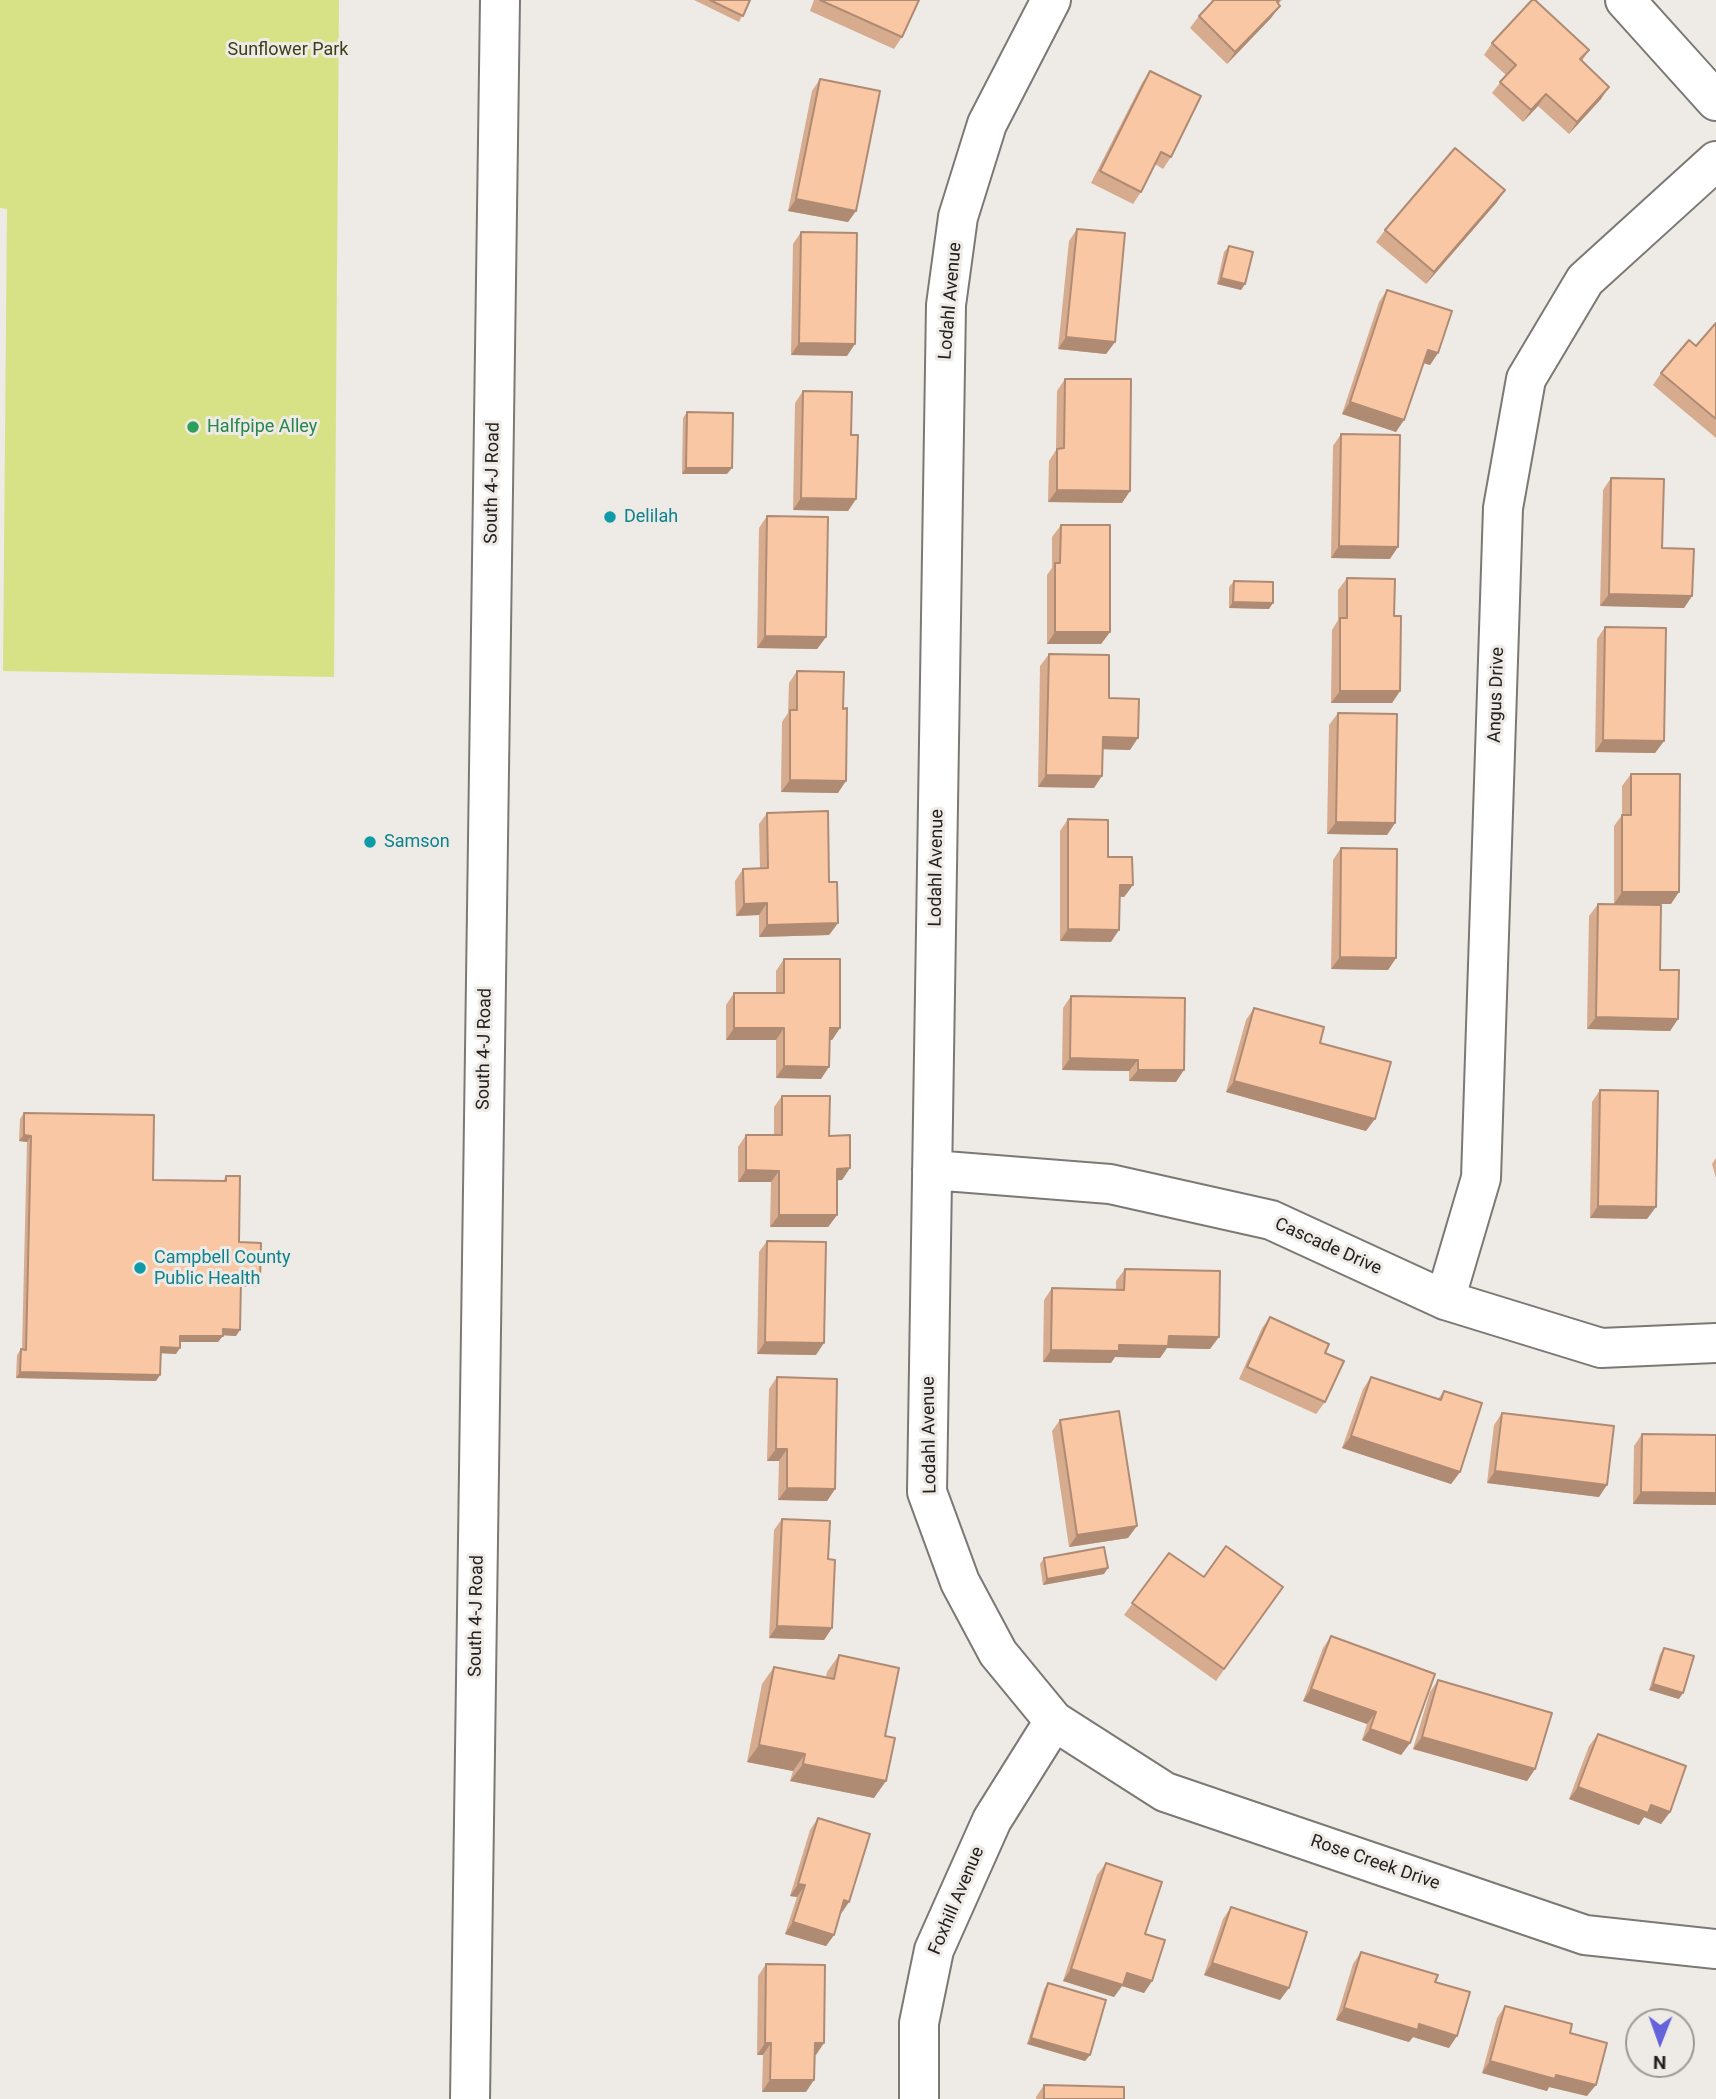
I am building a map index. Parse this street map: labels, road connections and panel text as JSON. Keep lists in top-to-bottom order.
{
  "streets": {
    "street": [
      "Lodahl Avenue",
      "South 4-J Road",
      "Angus Drive",
      "Cascade Drive",
      "Rose Creek Drive",
      "Foxhill Avenue"
    ]
  },
  "crossings": [
    ["Lodahl Avenue", "Cascade Drive"],
    ["Lodahl Avenue", "Rose Creek Drive"],
    ["Lodahl Avenue", "Foxhill Avenue"],
    ["Angus Drive", "Cascade Drive"],
    ["Rose Creek Drive", "Foxhill Avenue"]
  ],
  "parks": ["Sunflower Park"],
  "places": [
    "Halfpipe Alley",
    "Delilah",
    "Samson",
    "Campbell County Public Health"
  ],
  "north": "bottom"
}
